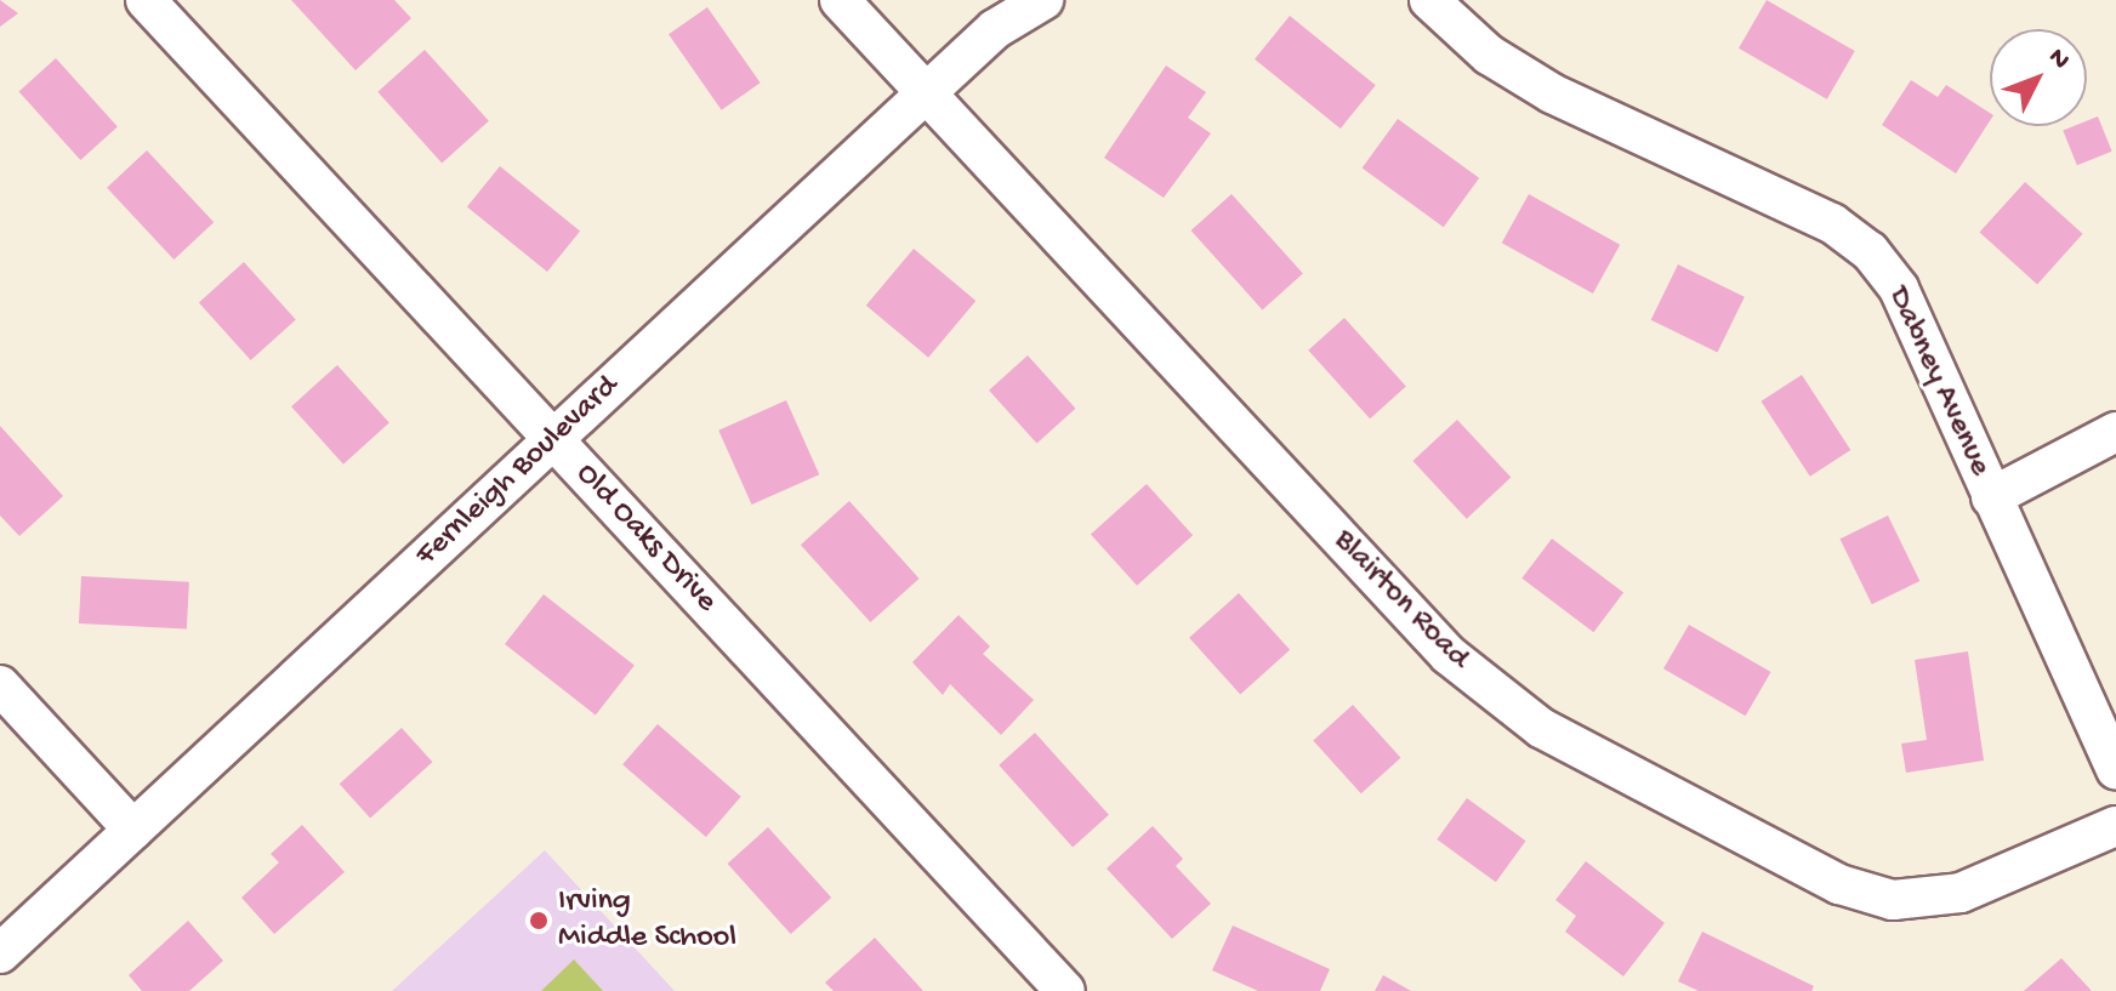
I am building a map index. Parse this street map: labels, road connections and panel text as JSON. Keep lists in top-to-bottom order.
{
  "streets": {
    "street": [
      "Dabney Avenue",
      "Fernleigh Boulevard",
      "Old Oaks Drive",
      "Blairton Road"
    ]
  },
  "crossings": [
    ["Fernleigh Boulevard", "Old Oaks Drive"],
    ["Fernleigh Boulevard", "Blairton Road"]
  ],
  "places": ["Irving Middle School"],
  "north": "top right"
}
